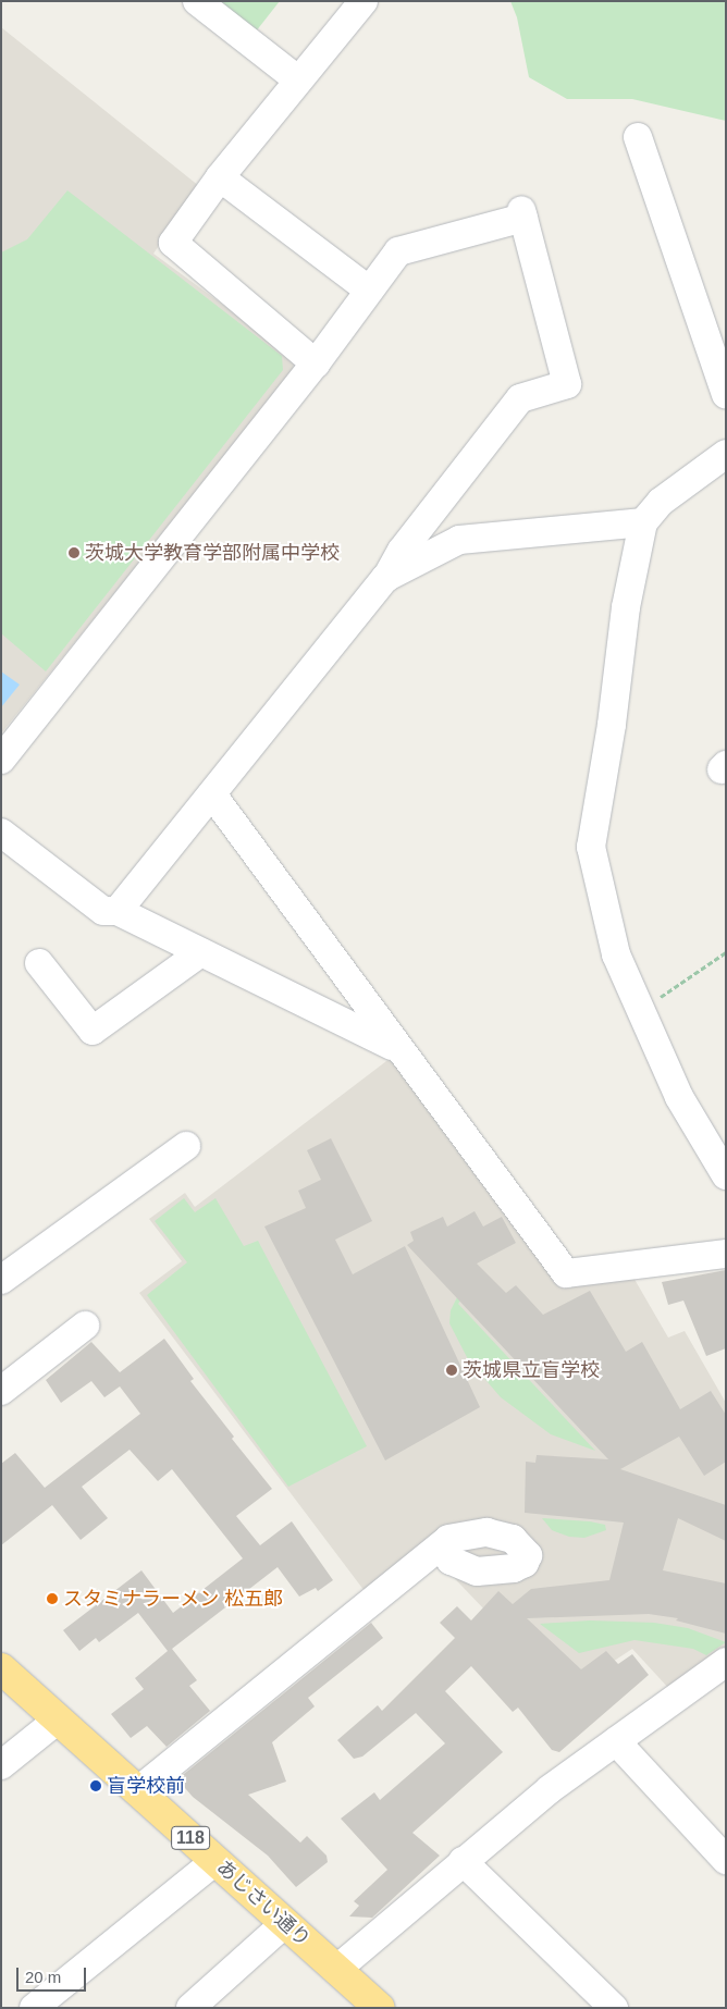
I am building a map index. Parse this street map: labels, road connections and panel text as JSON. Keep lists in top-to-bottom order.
{
  "streets": {
    "highway": ["118", "あじさい通り"]
  },
  "places": [
    "茨城大学教育学部附属中学校",
    "茨城県立盲学校",
    "スタミナラーメン 松五郎",
    "盲学校前"
  ],
  "scale_bar": "20 m"
}
